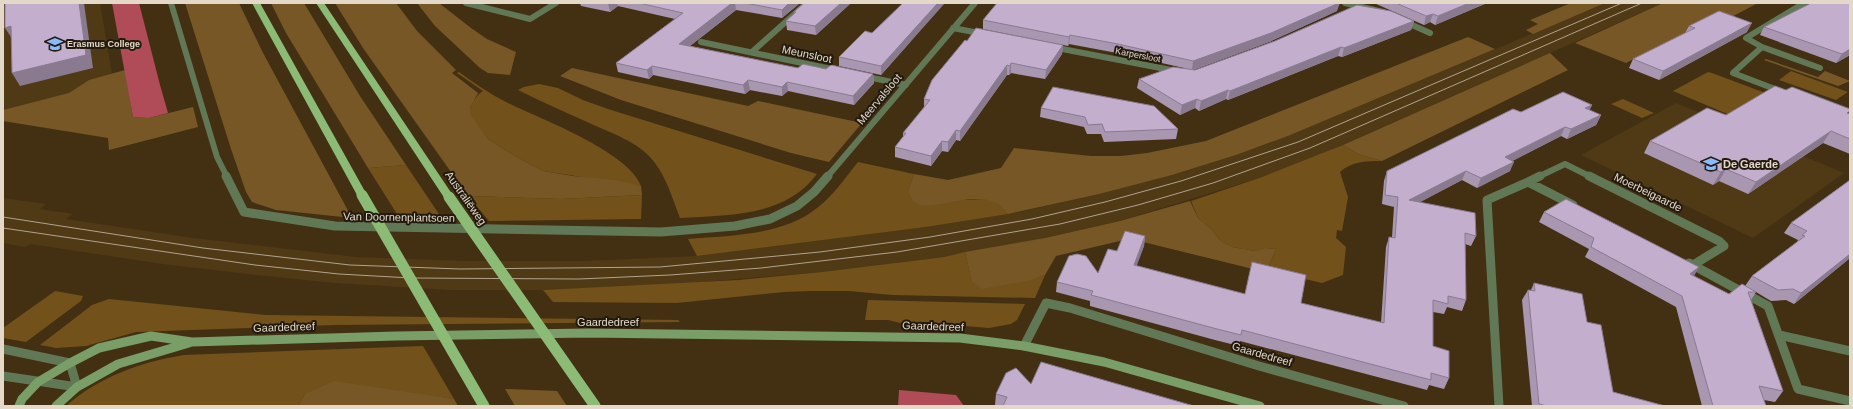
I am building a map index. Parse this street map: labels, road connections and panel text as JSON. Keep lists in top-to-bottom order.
{
  "streets": {
    "main road": ["Australiëweg"],
    "street": [
      "Meunsloot",
      "Karpersloot",
      "Meervalsloot",
      "Moerbeigaarde",
      "Van Doornenplantsoen",
      "Gaardedreef"
    ]
  },
  "crossings": [
    ["Meervalsloot", "Van Doornenplantsoen"]
  ],
  "places": {
    "school or university": ["Erasmus College", "De Gaerde"]
  }
}
